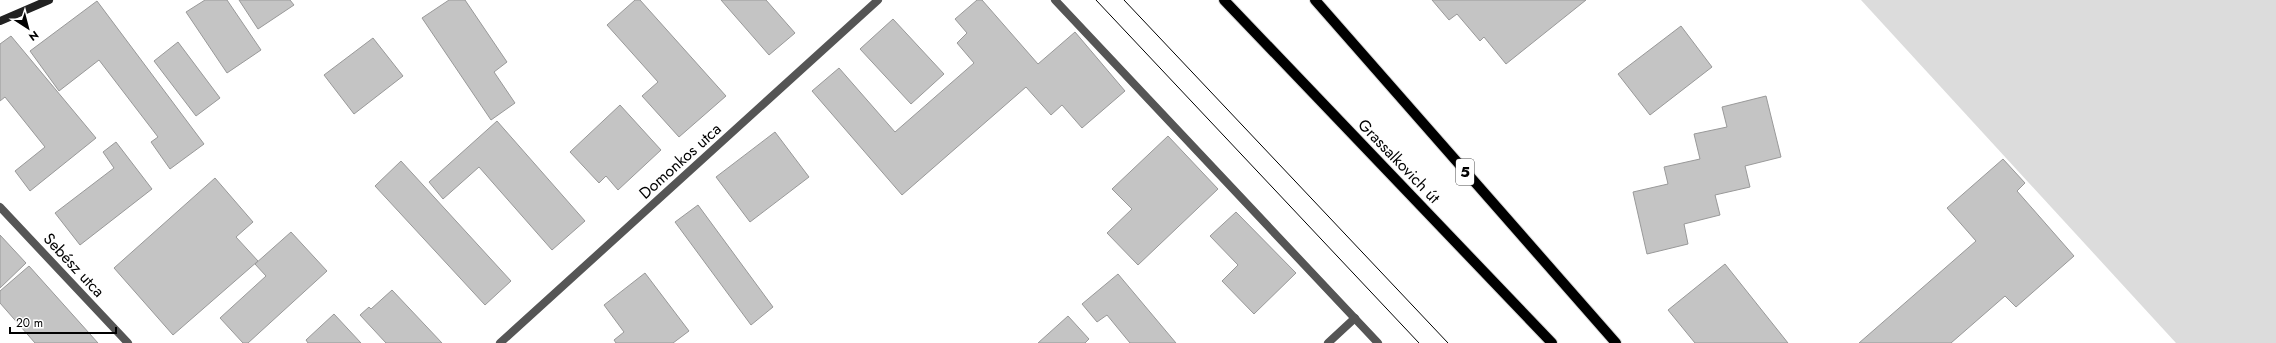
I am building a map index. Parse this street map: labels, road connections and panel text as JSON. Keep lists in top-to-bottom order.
{
  "streets": {
    "main road": ["Grassalkovich út", "5"],
    "street": ["Domonkos utca", "Sebész utca"]
  },
  "scale_bar": "20 m",
  "north": "bottom right"
}
